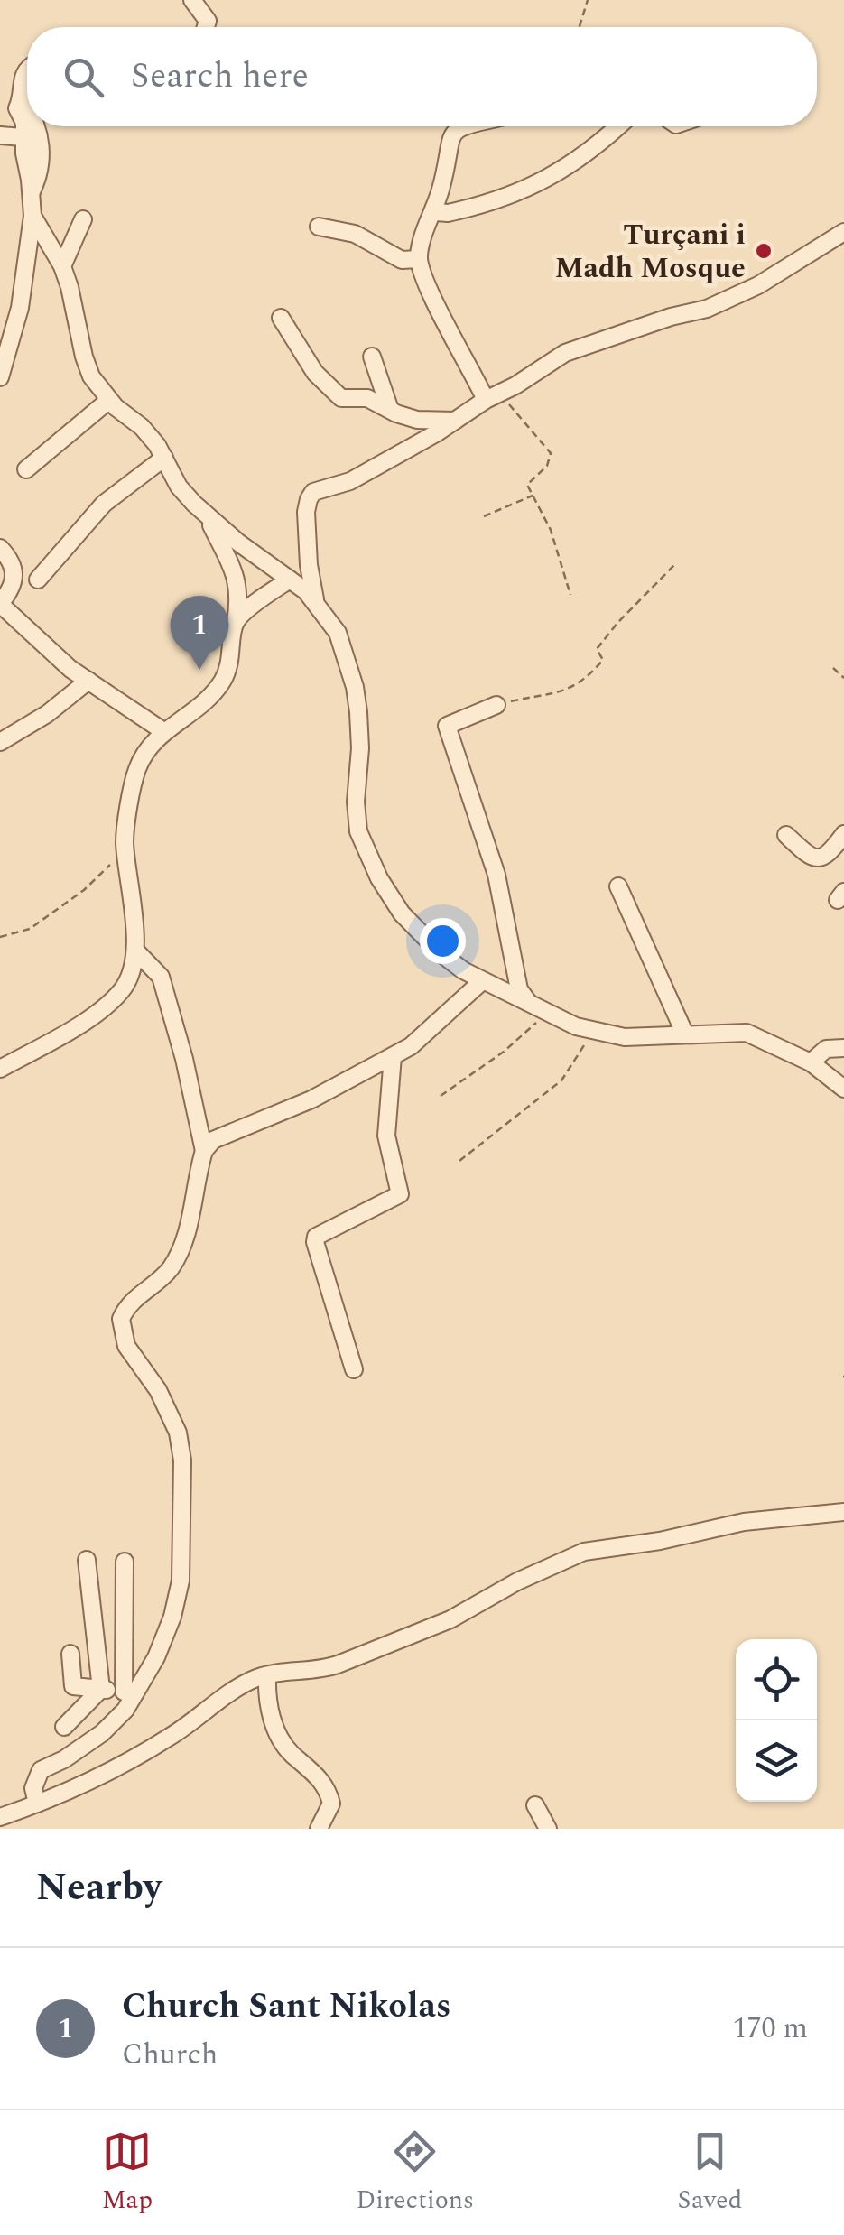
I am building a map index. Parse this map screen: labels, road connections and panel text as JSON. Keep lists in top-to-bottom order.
{
  "places": ["Turçani i Madh Mosque"],
  "page": {
    "search": "Search here",
    "pins": "1",
    "heading": "Nearby",
    "list": [
      {
        "mark": "1",
        "name": "Church Sant Nikolas",
        "note": "Church",
        "value": "170 m"
      }
    ],
    "nav": ["Map", "Directions", "Saved"]
  }
}
